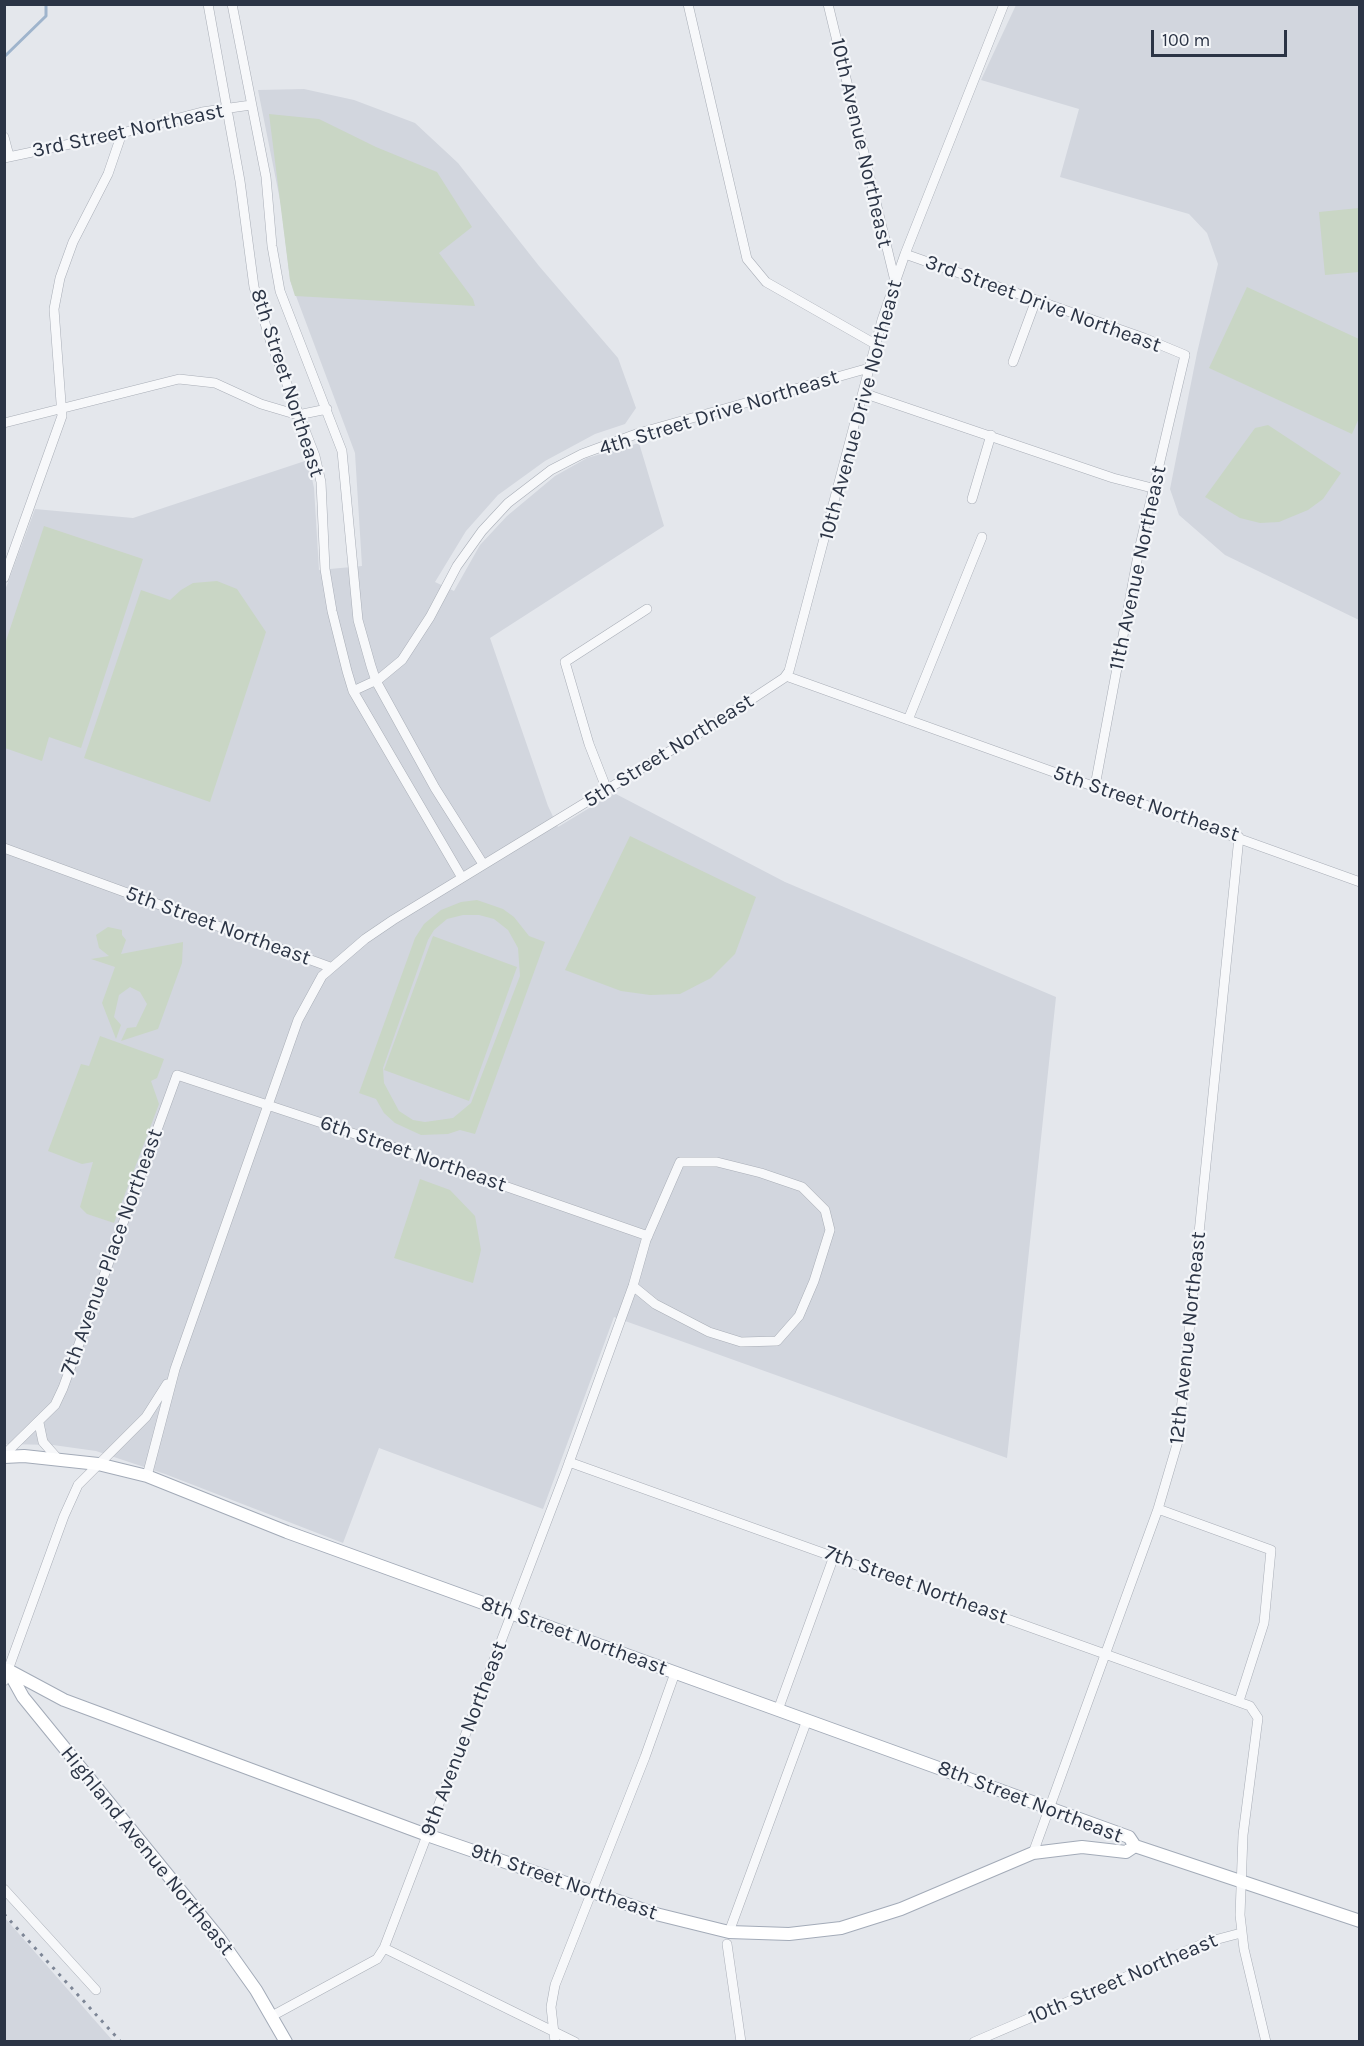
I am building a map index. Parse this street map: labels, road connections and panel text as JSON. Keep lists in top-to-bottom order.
{
  "streets": {
    "main road": ["8th Street Northeast", "Highland Avenue Northeast", "9th Street Northeast"],
    "street": [
      "3rd Street Northeast",
      "10th Avenue Northeast",
      "3rd Street Drive Northeast",
      "10th Avenue Drive Northeast",
      "4th Street Drive Northeast",
      "11th Avenue Northeast",
      "5th Street Northeast",
      "6th Street Northeast",
      "7th Avenue Place Northeast",
      "12th Avenue Northeast",
      "7th Street Northeast",
      "9th Avenue Northeast",
      "10th Street Northeast"
    ]
  },
  "crossings": [
    ["3rd Street Northeast", "8th Street Northeast"],
    ["10th Avenue Northeast", "10th Avenue Drive Northeast"],
    ["3rd Street Drive Northeast", "10th Avenue Drive Northeast"],
    ["3rd Street Drive Northeast", "11th Avenue Northeast"],
    ["8th Street Northeast", "4th Street Drive Northeast"],
    ["8th Street Northeast", "5th Street Northeast"],
    ["8th Street Northeast", "7th Avenue Place Northeast"],
    ["8th Street Northeast", "12th Avenue Northeast"],
    ["8th Street Northeast", "9th Avenue Northeast"],
    ["8th Street Northeast", "9th Street Northeast"],
    ["10th Avenue Drive Northeast", "4th Street Drive Northeast"],
    ["10th Avenue Drive Northeast", "5th Street Northeast"],
    ["4th Street Drive Northeast", "11th Avenue Northeast"],
    ["11th Avenue Northeast", "5th Street Northeast"],
    ["5th Street Northeast", "12th Avenue Northeast"],
    ["6th Street Northeast", "7th Avenue Place Northeast"],
    ["6th Street Northeast", "9th Avenue Northeast"],
    ["12th Avenue Northeast", "7th Street Northeast"],
    ["12th Avenue Northeast", "9th Street Northeast"],
    ["7th Street Northeast", "9th Avenue Northeast"],
    ["9th Avenue Northeast", "Highland Avenue Northeast"],
    ["9th Avenue Northeast", "9th Street Northeast"],
    ["Highland Avenue Northeast", "9th Street Northeast"]
  ],
  "scale_bar": "100 m"
}
